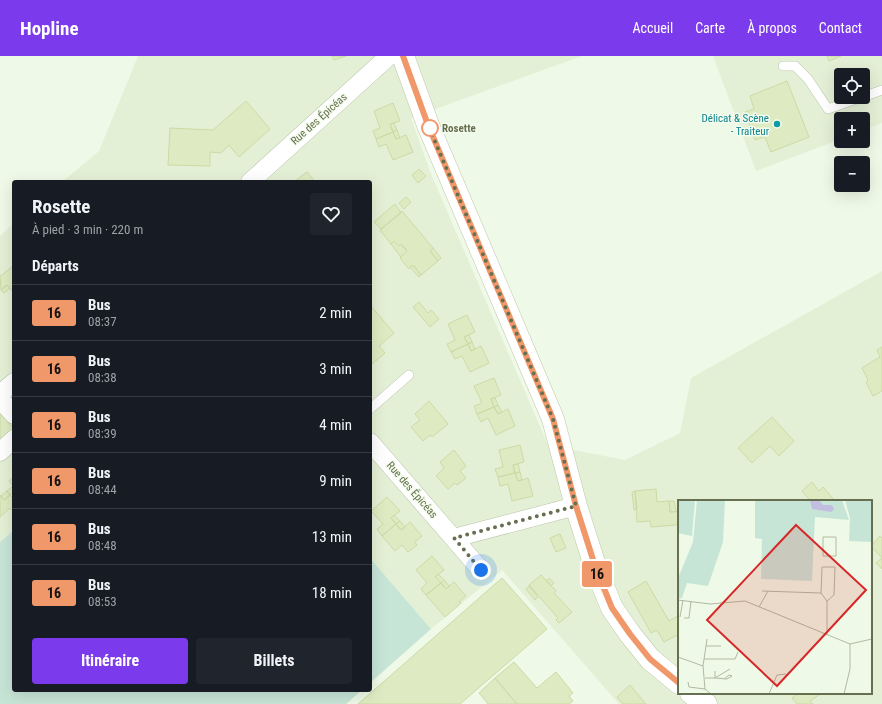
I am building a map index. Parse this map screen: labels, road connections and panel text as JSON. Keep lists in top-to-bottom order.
{
  "streets": {
    "street": ["Rue des Épicéas"]
  },
  "places": ["Délicat & Scène - Traiteur", "Rosette"],
  "lines": ["bus line 16"],
  "page": {
    "header": "Hopline",
    "nav": [
      "Accueil",
      "Carte",
      "À propos",
      "Contact"
    ],
    "on_map": "16",
    "map_buttons": ["+", "−"],
    "heading": [
      ["Rosette", "À pied · 3 min · 220 m"],
      "Départs"
    ],
    "list": [
      {
        "mark": "16",
        "name": "Bus",
        "note": "08:37",
        "value": "2 min"
      },
      {
        "mark": "16",
        "name": "Bus",
        "note": "08:38",
        "value": "3 min"
      },
      {
        "mark": "16",
        "name": "Bus",
        "note": "08:39",
        "value": "4 min"
      },
      {
        "mark": "16",
        "name": "Bus",
        "note": "08:44",
        "value": "9 min"
      },
      {
        "mark": "16",
        "name": "Bus",
        "note": "08:48",
        "value": "13 min"
      },
      {
        "mark": "16",
        "name": "Bus",
        "note": "08:53",
        "value": "18 min"
      }
    ],
    "buttons": ["Itinéraire", "Billets"]
  }
}
